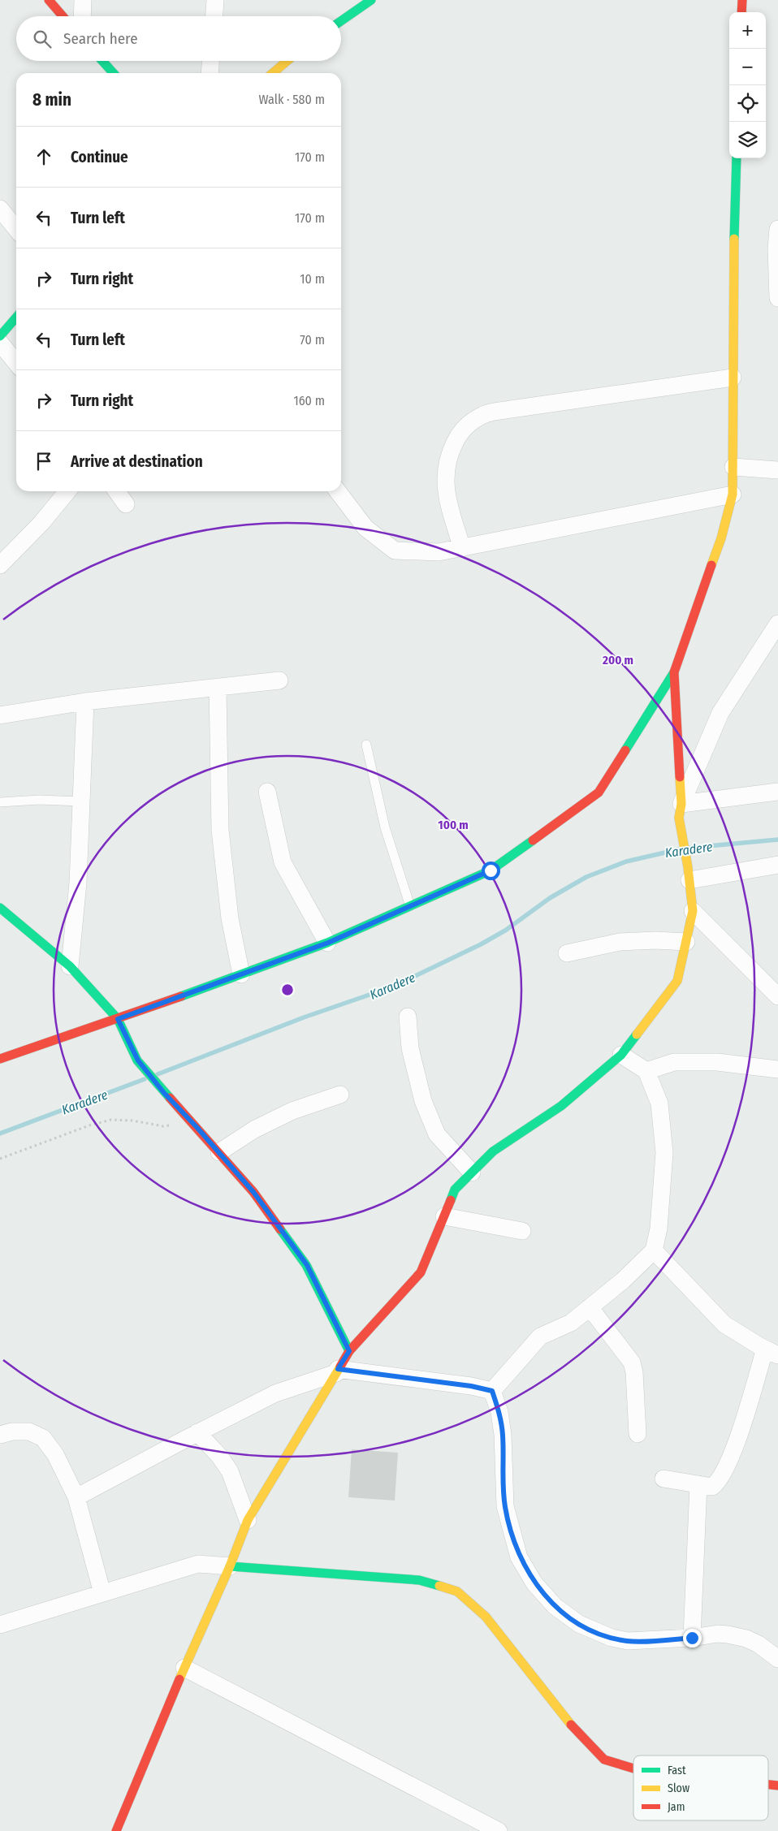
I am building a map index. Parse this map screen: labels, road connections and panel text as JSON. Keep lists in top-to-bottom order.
{
  "water": ["Karadere"],
  "legend": ["Fast", "Slow", "Jam"],
  "page": {
    "map_buttons": ["+", "−"],
    "search": "Search here",
    "heading": ["8 min", "Walk · 580 m"],
    "list": [
      ["Continue", "170 m"],
      ["Turn left", "170 m"],
      ["Turn right", "10 m"],
      ["Turn left", "70 m"],
      ["Turn right", "160 m"],
      "Arrive at destination"
    ]
  },
  "rings": ["200 m", "100 m"]
}
